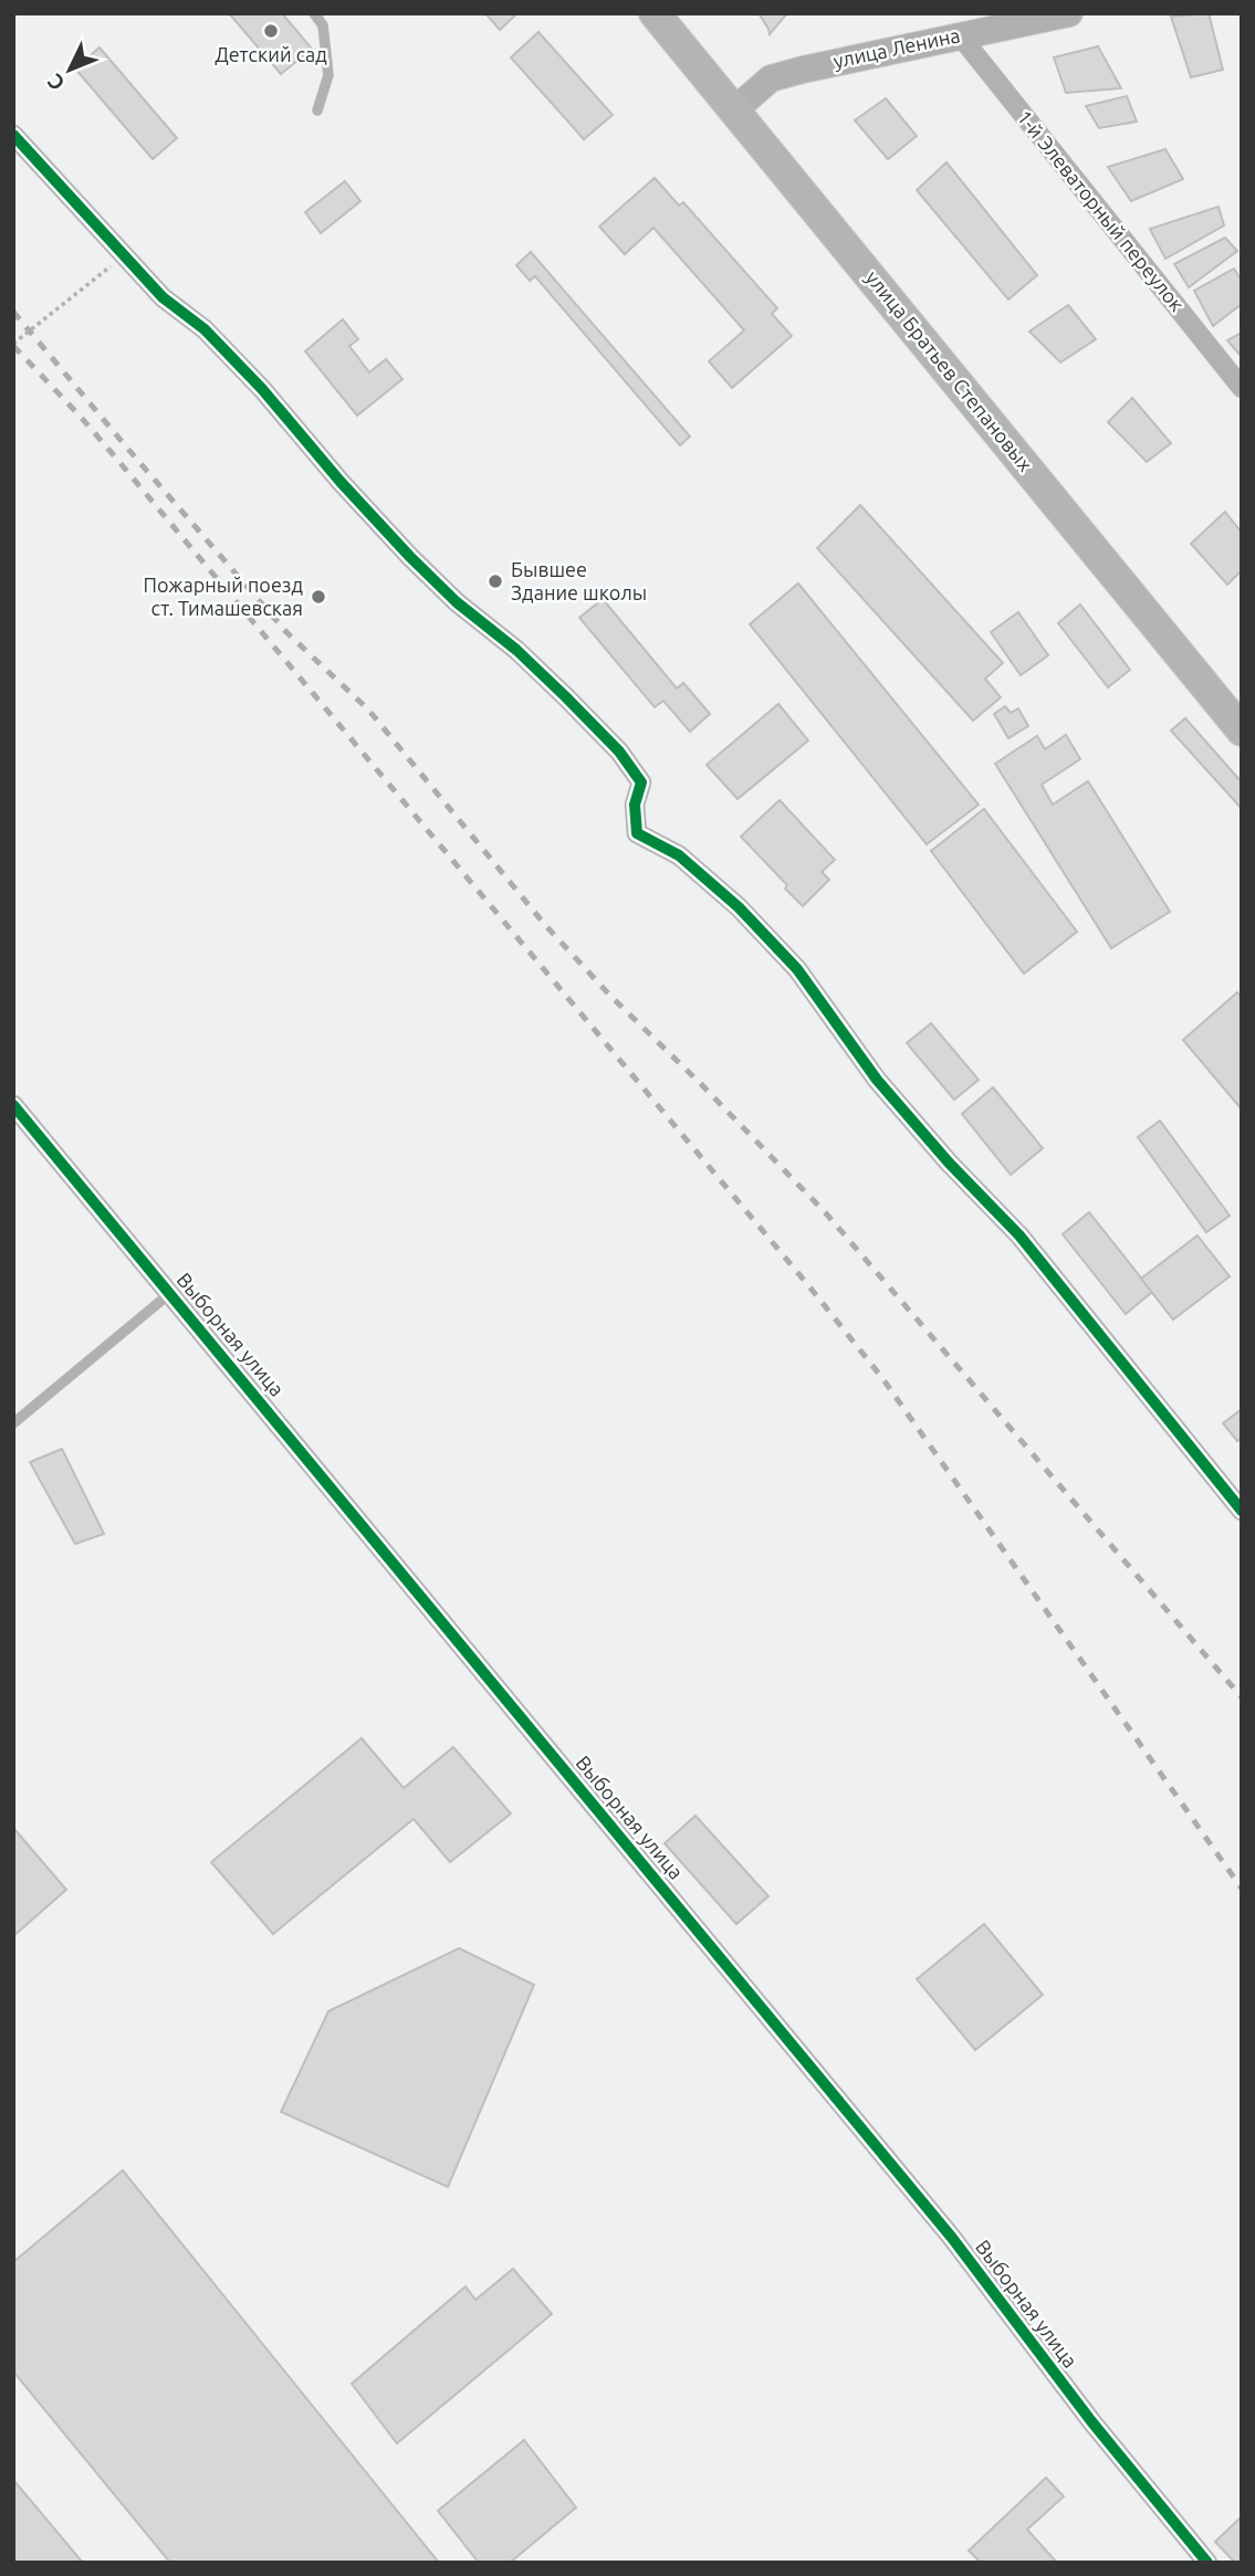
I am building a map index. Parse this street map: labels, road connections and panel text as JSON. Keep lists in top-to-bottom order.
{
  "streets": {
    "main road": ["улица Ленина", "улица Братьев Степановых"],
    "street": ["1-й Элеваторный переулок", "Выборная улица"]
  },
  "crossings": [
    ["улица Ленина", "1-й Элеваторный переулок"],
    ["улица Ленина", "улица Братьев Степановых"]
  ],
  "places": ["Детский сад", "Бывшее Здание школы", "Пожарный поезд ст. Тимашевская"],
  "north": "bottom left"
}
